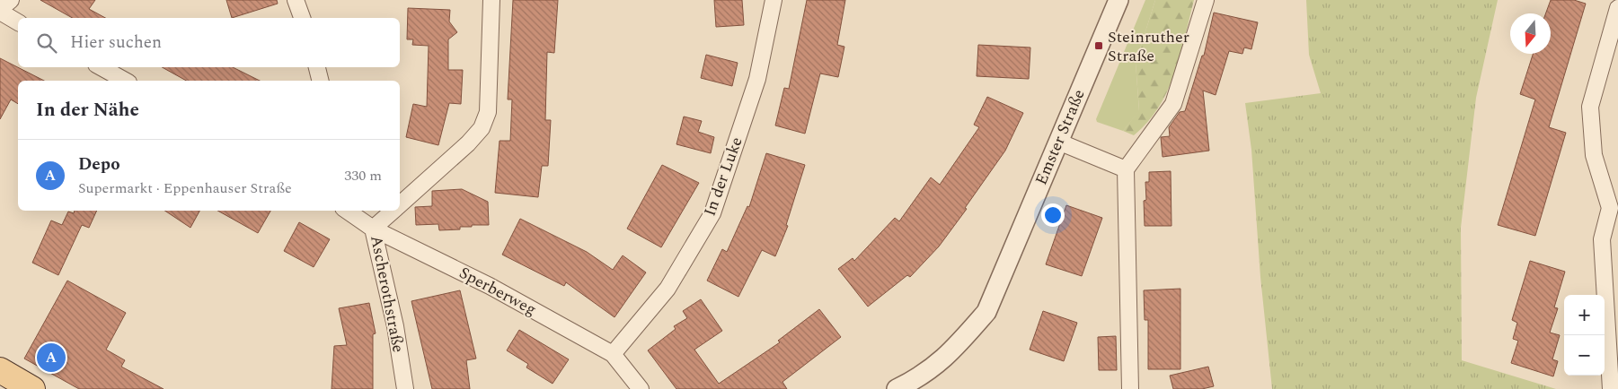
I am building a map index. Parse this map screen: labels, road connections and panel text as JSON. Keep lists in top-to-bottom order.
{
  "streets": {
    "street": [
      "Emster Straße",
      "In der Luke",
      "Sperberweg",
      "Ascherothstraße"
    ]
  },
  "crossings": [
    ["In der Luke", "Sperberweg"],
    ["Sperberweg", "Ascherothstraße"]
  ],
  "places": {
    "transit": ["Steinruther Straße"]
  },
  "north": "bottom",
  "page": {
    "search": "Hier suchen",
    "heading": "In der Nähe",
    "list": [
      {
        "mark": "A",
        "name": "Depo",
        "note": "Supermarkt · Eppenhauser Straße",
        "value": "330 m"
      }
    ],
    "map_buttons": ["+", "−"],
    "pins": "A"
  }
}
